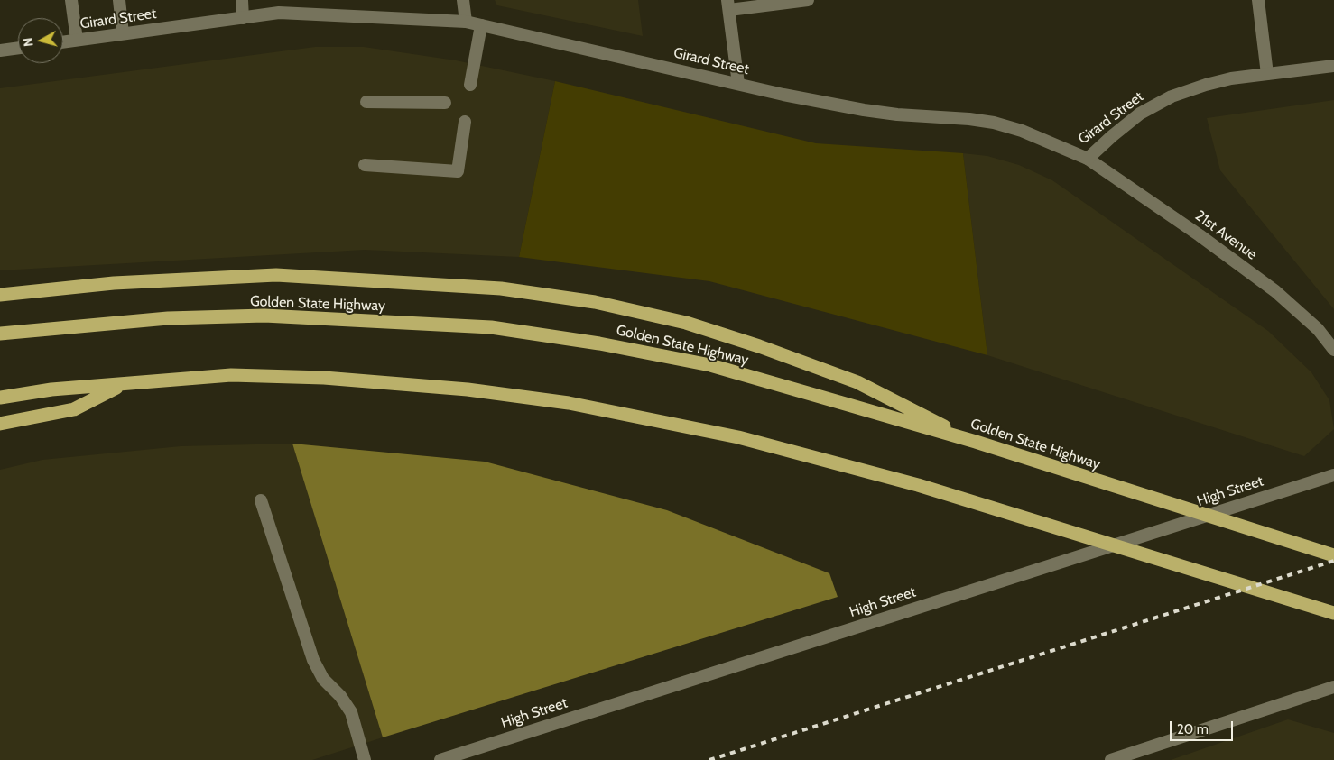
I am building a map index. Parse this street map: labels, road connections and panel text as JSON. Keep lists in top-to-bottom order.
{
  "streets": {
    "highway": ["Golden State Highway"],
    "main road": ["Girard Street", "21st Avenue", "High Street"]
  },
  "crossings": [
    ["Girard Street", "21st Avenue"]
  ],
  "scale_bar": "20 m",
  "north": "left"
}
